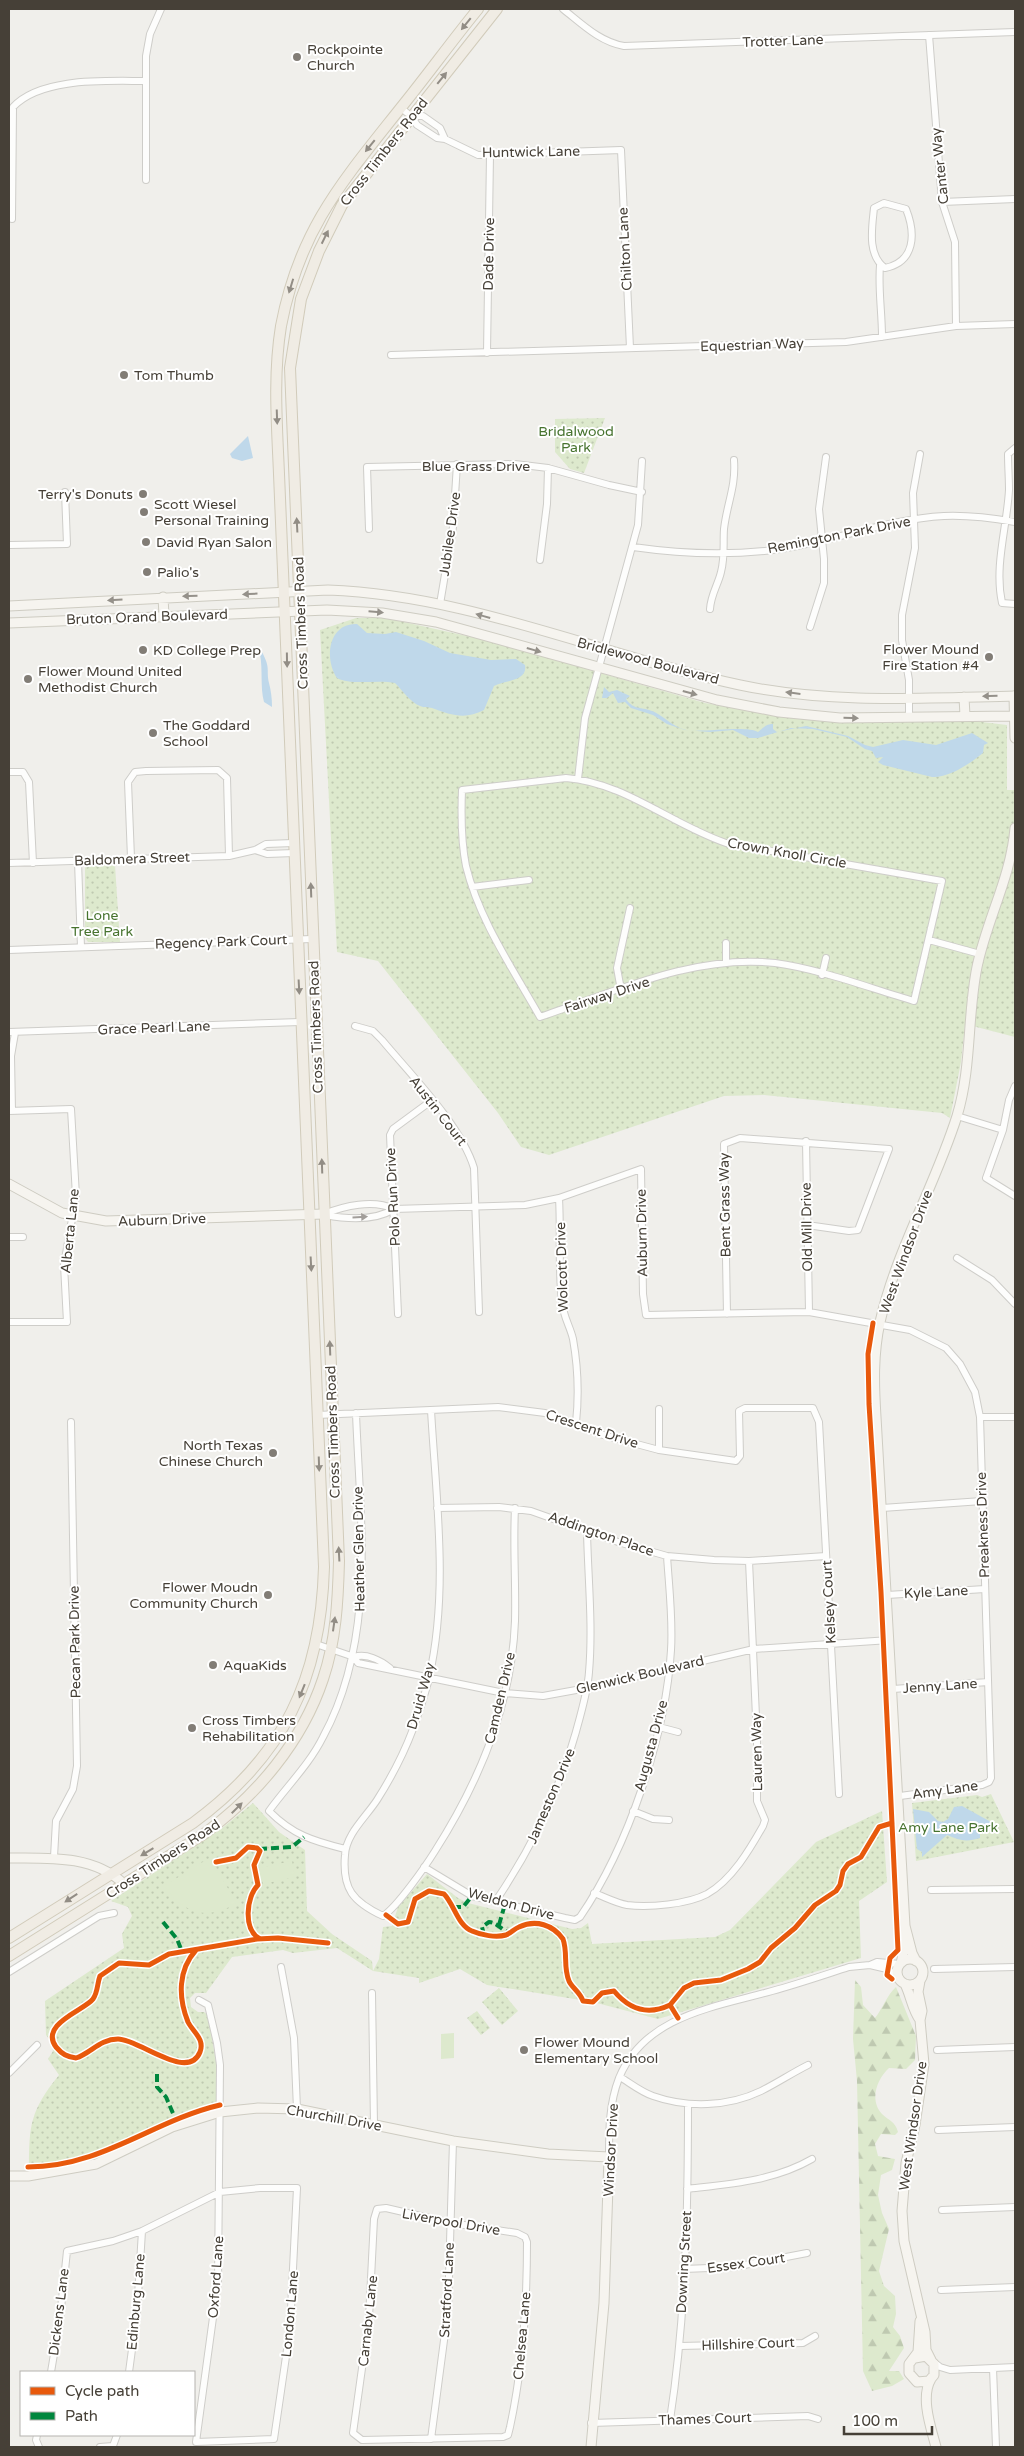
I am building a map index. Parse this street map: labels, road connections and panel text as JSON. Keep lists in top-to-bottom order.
{
  "streets": {
    "main road": ["Cross Timbers Road"],
    "street": [
      "Trotter Lane",
      "Huntwick Lane",
      "Canter Way",
      "Chilton Lane",
      "Dade Drive",
      "Equestrian Way",
      "Blue Grass Drive",
      "Jubilee Drive",
      "Remington Park Drive",
      "Bruton Orand Boulevard",
      "Bridlewood Boulevard",
      "Crown Knoll Circle",
      "Baldomera Street",
      "Regency Park Court",
      "Fairway Drive",
      "Grace Pearl Lane",
      "Austin Court",
      "Polo Run Drive",
      "Bent Grass Way",
      "Auburn Drive",
      "Old Mill Drive",
      "Alberta Lane",
      "West Windsor Drive",
      "Wolcott Drive",
      "Crescent Drive",
      "Preakness Drive",
      "Addington Place",
      "Heather Glen Drive",
      "Kyle Lane",
      "Kelsey Court",
      "Pecan Park Drive",
      "Glenwick Boulevard",
      "Jenny Lane",
      "Druid Way",
      "Camden Drive",
      "Augusta Drive",
      "Lauren Way",
      "Amy Lane",
      "Jameston Drive",
      "Weldon Drive",
      "Churchill Drive",
      "Windsor Drive",
      "Liverpool Drive",
      "Downing Street",
      "Essex Court",
      "Oxford Lane",
      "Stratford Lane",
      "Edinburg Lane",
      "Dickens Lane",
      "London Lane",
      "Carnaby Lane",
      "Chelsea Lane",
      "Hillshire Court",
      "Thames Court"
    ]
  },
  "crossings": [
    ["Trotter Lane", "Canter Way"],
    ["Cross Timbers Road", "Huntwick Lane"],
    ["Cross Timbers Road", "Bruton Orand Boulevard"],
    ["Cross Timbers Road", "Bridlewood Boulevard"],
    ["Cross Timbers Road", "Baldomera Street"],
    ["Cross Timbers Road", "Regency Park Court"],
    ["Cross Timbers Road", "Grace Pearl Lane"],
    ["Cross Timbers Road", "Auburn Drive"],
    ["Cross Timbers Road", "Crescent Drive"],
    ["Cross Timbers Road", "Glenwick Boulevard"],
    ["Huntwick Lane", "Chilton Lane"],
    ["Huntwick Lane", "Dade Drive"],
    ["Canter Way", "Equestrian Way"],
    ["Chilton Lane", "Equestrian Way"],
    ["Dade Drive", "Equestrian Way"],
    ["Blue Grass Drive", "Jubilee Drive"],
    ["Jubilee Drive", "Bridlewood Boulevard"],
    ["Bruton Orand Boulevard", "Bridlewood Boulevard"],
    ["Crown Knoll Circle", "Fairway Drive"],
    ["Austin Court", "Polo Run Drive"],
    ["Austin Court", "Auburn Drive"],
    ["Polo Run Drive", "Auburn Drive"],
    ["Bent Grass Way", "Auburn Drive"],
    ["Bent Grass Way", "Old Mill Drive"],
    ["Auburn Drive", "Old Mill Drive"],
    ["Auburn Drive", "Alberta Lane"],
    ["Auburn Drive", "West Windsor Drive"],
    ["Auburn Drive", "Wolcott Drive"],
    ["Auburn Drive", "Preakness Drive"],
    ["West Windsor Drive", "Preakness Drive"],
    ["West Windsor Drive", "Kyle Lane"],
    ["West Windsor Drive", "Glenwick Boulevard"],
    ["West Windsor Drive", "Jenny Lane"],
    ["West Windsor Drive", "Amy Lane"],
    ["West Windsor Drive", "Windsor Drive"],
    ["Wolcott Drive", "Crescent Drive"],
    ["Crescent Drive", "Heather Glen Drive"],
    ["Crescent Drive", "Kelsey Court"],
    ["Crescent Drive", "Druid Way"],
    ["Preakness Drive", "Kyle Lane"],
    ["Preakness Drive", "Jenny Lane"],
    ["Preakness Drive", "Amy Lane"],
    ["Addington Place", "Kelsey Court"],
    ["Addington Place", "Druid Way"],
    ["Addington Place", "Camden Drive"],
    ["Addington Place", "Augusta Drive"],
    ["Addington Place", "Lauren Way"],
    ["Addington Place", "Jameston Drive"],
    ["Heather Glen Drive", "Glenwick Boulevard"],
    ["Heather Glen Drive", "Druid Way"],
    ["Kelsey Court", "Glenwick Boulevard"],
    ["Glenwick Boulevard", "Druid Way"],
    ["Glenwick Boulevard", "Camden Drive"],
    ["Glenwick Boulevard", "Augusta Drive"],
    ["Glenwick Boulevard", "Lauren Way"],
    ["Glenwick Boulevard", "Jameston Drive"],
    ["Druid Way", "Camden Drive"],
    ["Camden Drive", "Weldon Drive"],
    ["Augusta Drive", "Lauren Way"],
    ["Augusta Drive", "Weldon Drive"],
    ["Jameston Drive", "Weldon Drive"],
    ["Churchill Drive", "Windsor Drive"],
    ["Churchill Drive", "Oxford Lane"],
    ["Churchill Drive", "Stratford Lane"],
    ["Windsor Drive", "Thames Court"],
    ["Liverpool Drive", "Stratford Lane"],
    ["Liverpool Drive", "Carnaby Lane"],
    ["Liverpool Drive", "Chelsea Lane"],
    ["Downing Street", "Essex Court"],
    ["Downing Street", "Hillshire Court"],
    ["Downing Street", "Thames Court"],
    ["Oxford Lane", "London Lane"],
    ["Stratford Lane", "Carnaby Lane"],
    ["Stratford Lane", "Chelsea Lane"],
    ["Edinburg Lane", "Dickens Lane"],
    ["Carnaby Lane", "Chelsea Lane"]
  ],
  "parks": ["Bridalwood Park", "Lone Tree Park", "Amy Lane Park"],
  "places": [
    "Rockpointe Church",
    "Tom Thumb",
    "Terry's Donuts",
    "Scott Wiesel Personal Training",
    "David Ryan Salon",
    "Palio's",
    "KD College Prep",
    "Flower Mound Fire Station #4",
    "Flower Mound United Methodist Church",
    "The Goddard School",
    "North Texas Chinese Church",
    "Flower Moudn Community Church",
    "AquaKids",
    "Cross Timbers Rehabilitation",
    "Flower Mound Elementary School"
  ],
  "legend": ["Cycle path", "Path"],
  "scale_bar": "100 m"
}
